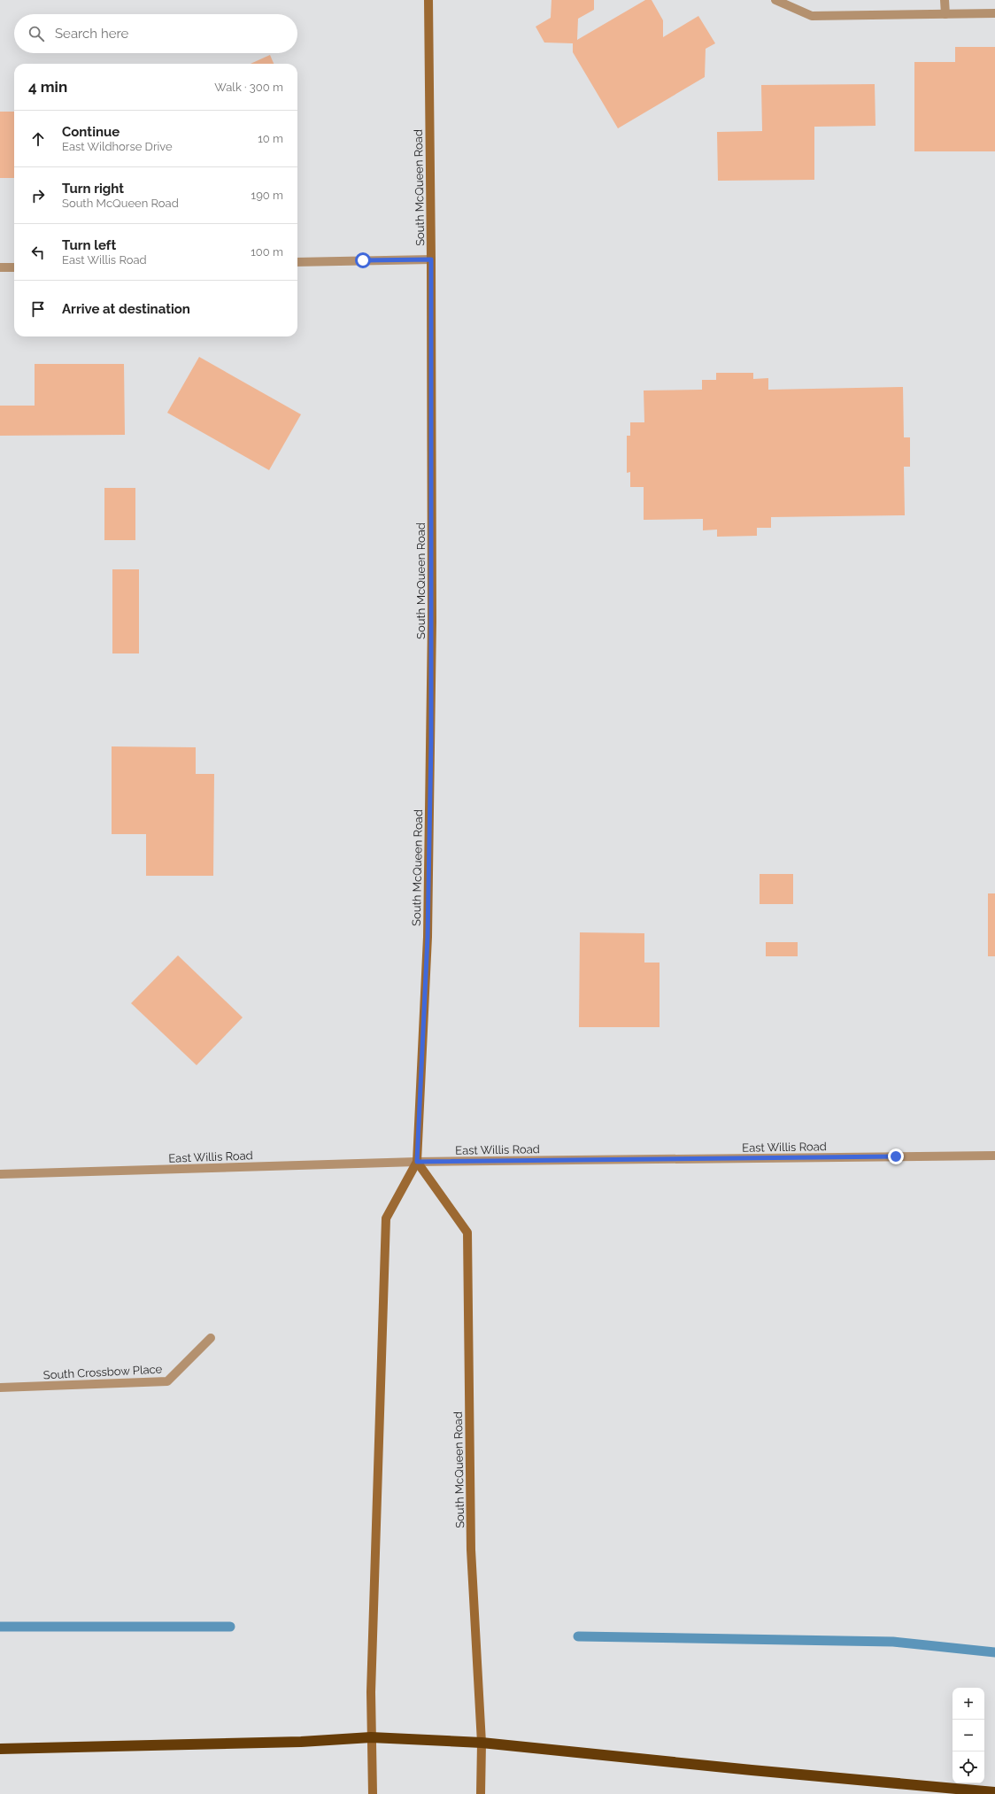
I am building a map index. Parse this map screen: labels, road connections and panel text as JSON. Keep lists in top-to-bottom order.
{
  "streets": {
    "main road": ["South McQueen Road"],
    "street": ["East Willis Road", "South Crossbow Place"]
  },
  "crossings": [
    ["South McQueen Road", "East Willis Road"]
  ],
  "page": {
    "search": "Search here",
    "heading": ["4 min", "Walk · 300 m"],
    "list": [
      ["Continue", "East Wildhorse Drive", "10 m"],
      ["Turn right", "South McQueen Road", "190 m"],
      ["Turn left", "East Willis Road", "100 m"],
      "Arrive at destination"
    ],
    "map_buttons": ["+", "−"]
  }
}
